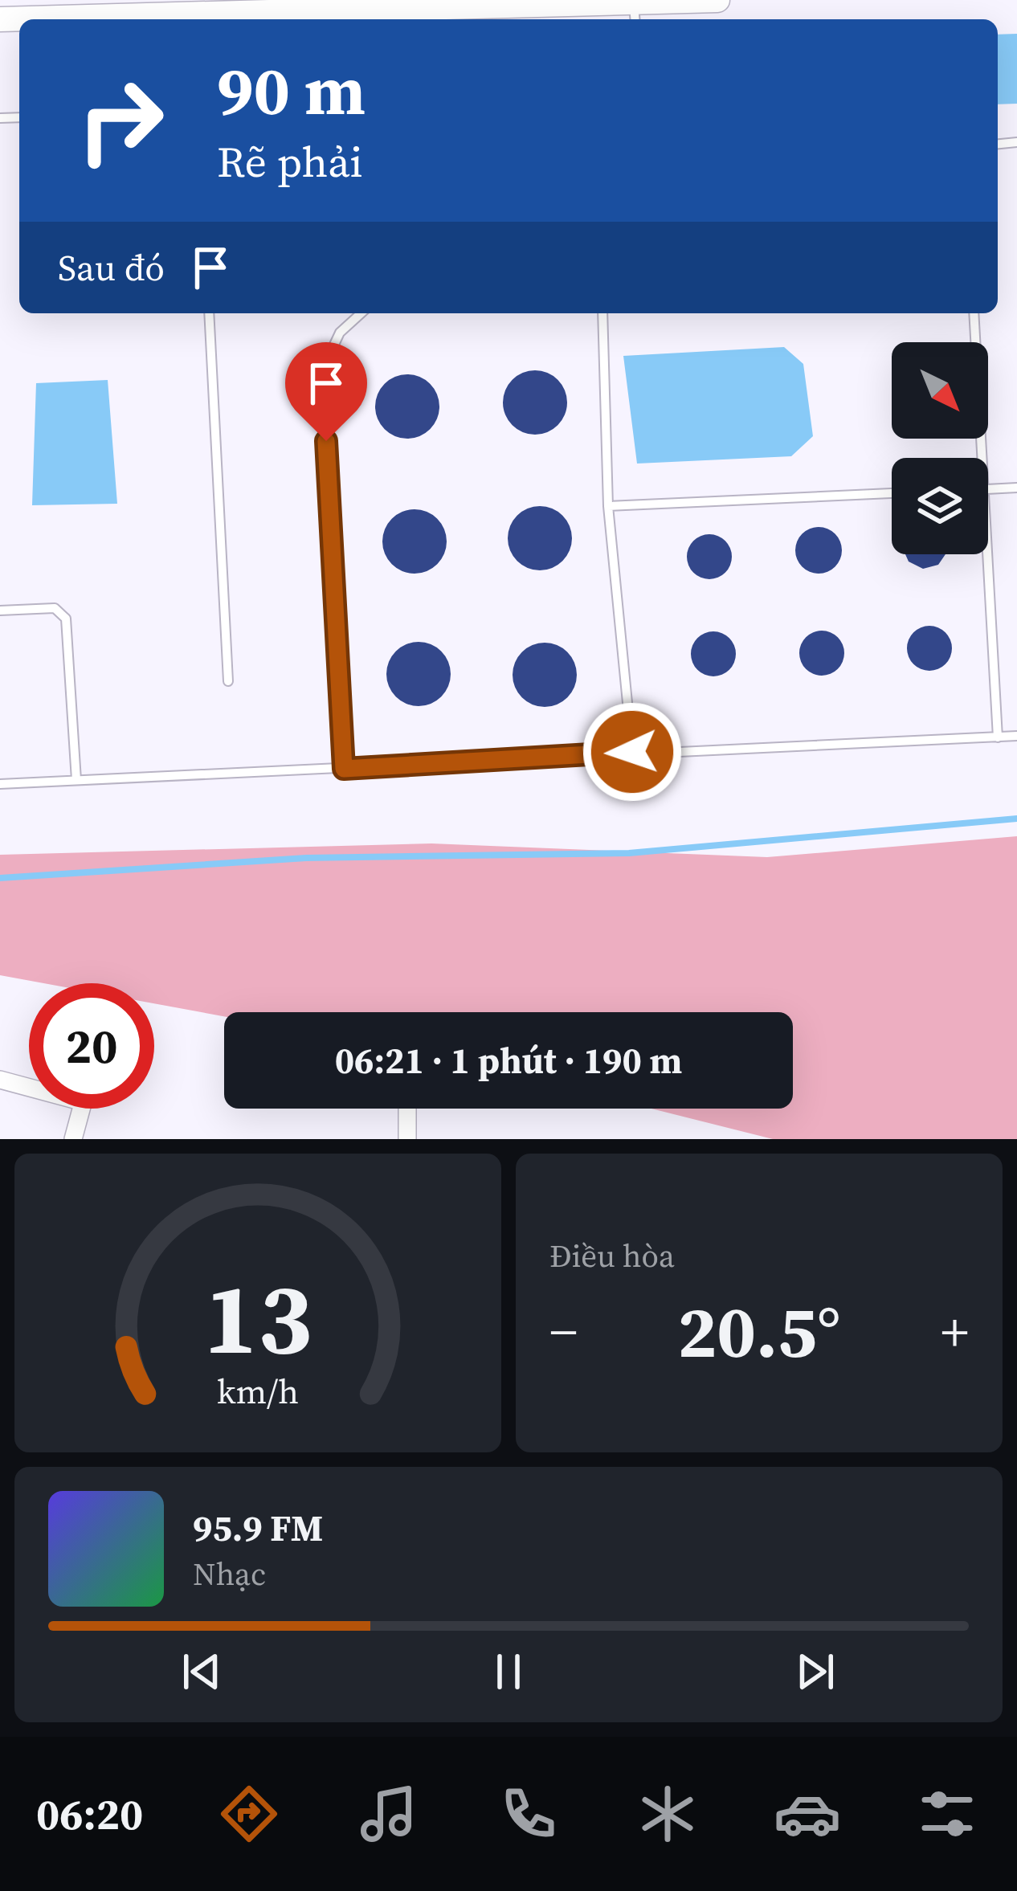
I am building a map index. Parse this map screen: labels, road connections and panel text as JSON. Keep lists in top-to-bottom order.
{
  "north": "bottom right",
  "page": {
    "turn": ["90 m", "Rẽ phải"],
    "then": "Sau đó",
    "limit": "20",
    "trip": "06:21 · 1 phút · 190 m",
    "tile": "Điều hòa",
    "heat": ["−", "20.5°", "+"],
    "song": ["95.9 FM", "Nhạc"],
    "tabs": "06:20",
    "gauge": ["13", "km/h"]
  }
}
